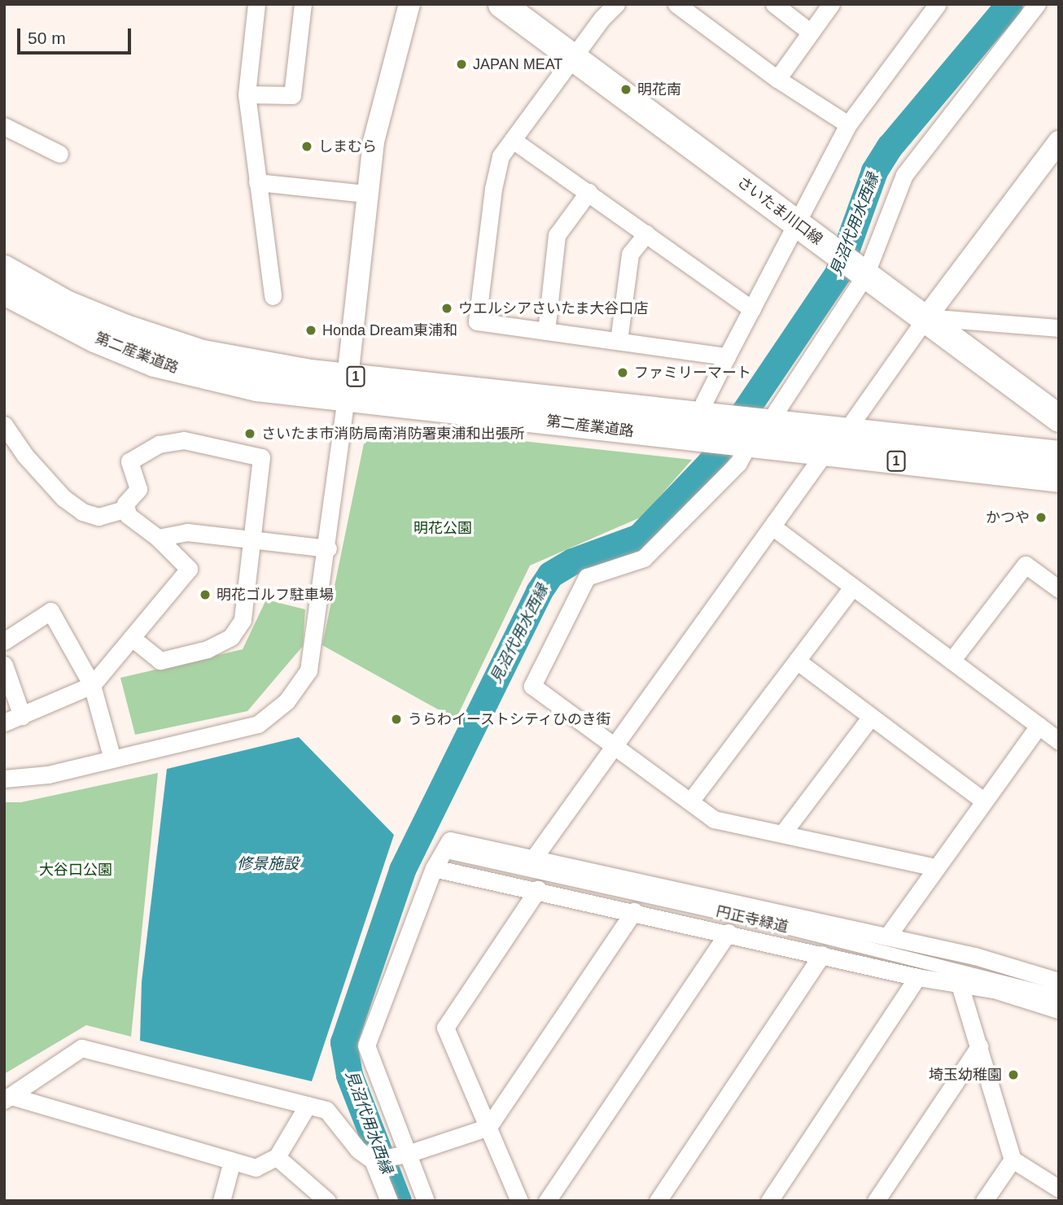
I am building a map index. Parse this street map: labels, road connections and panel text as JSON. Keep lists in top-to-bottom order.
{
  "streets": {
    "main road": ["さいたま川口線", "第二産業道路", "1"],
    "street": ["円正寺緑道"]
  },
  "water": ["見沼代用水西縁", "修景施設"],
  "parks": ["明花公園", "大谷口公園"],
  "places": [
    "JAPAN MEAT",
    "明花南",
    "しまむら",
    "ウエルシアさいたま大谷口店",
    "Honda Dream東浦和",
    "ファミリーマート",
    "さいたま市消防局南消防署東浦和出張所",
    "かつや",
    "明花ゴルフ駐車場",
    "うらわイーストシティひのき街",
    "埼玉幼稚園"
  ],
  "scale_bar": "50 m"
}
